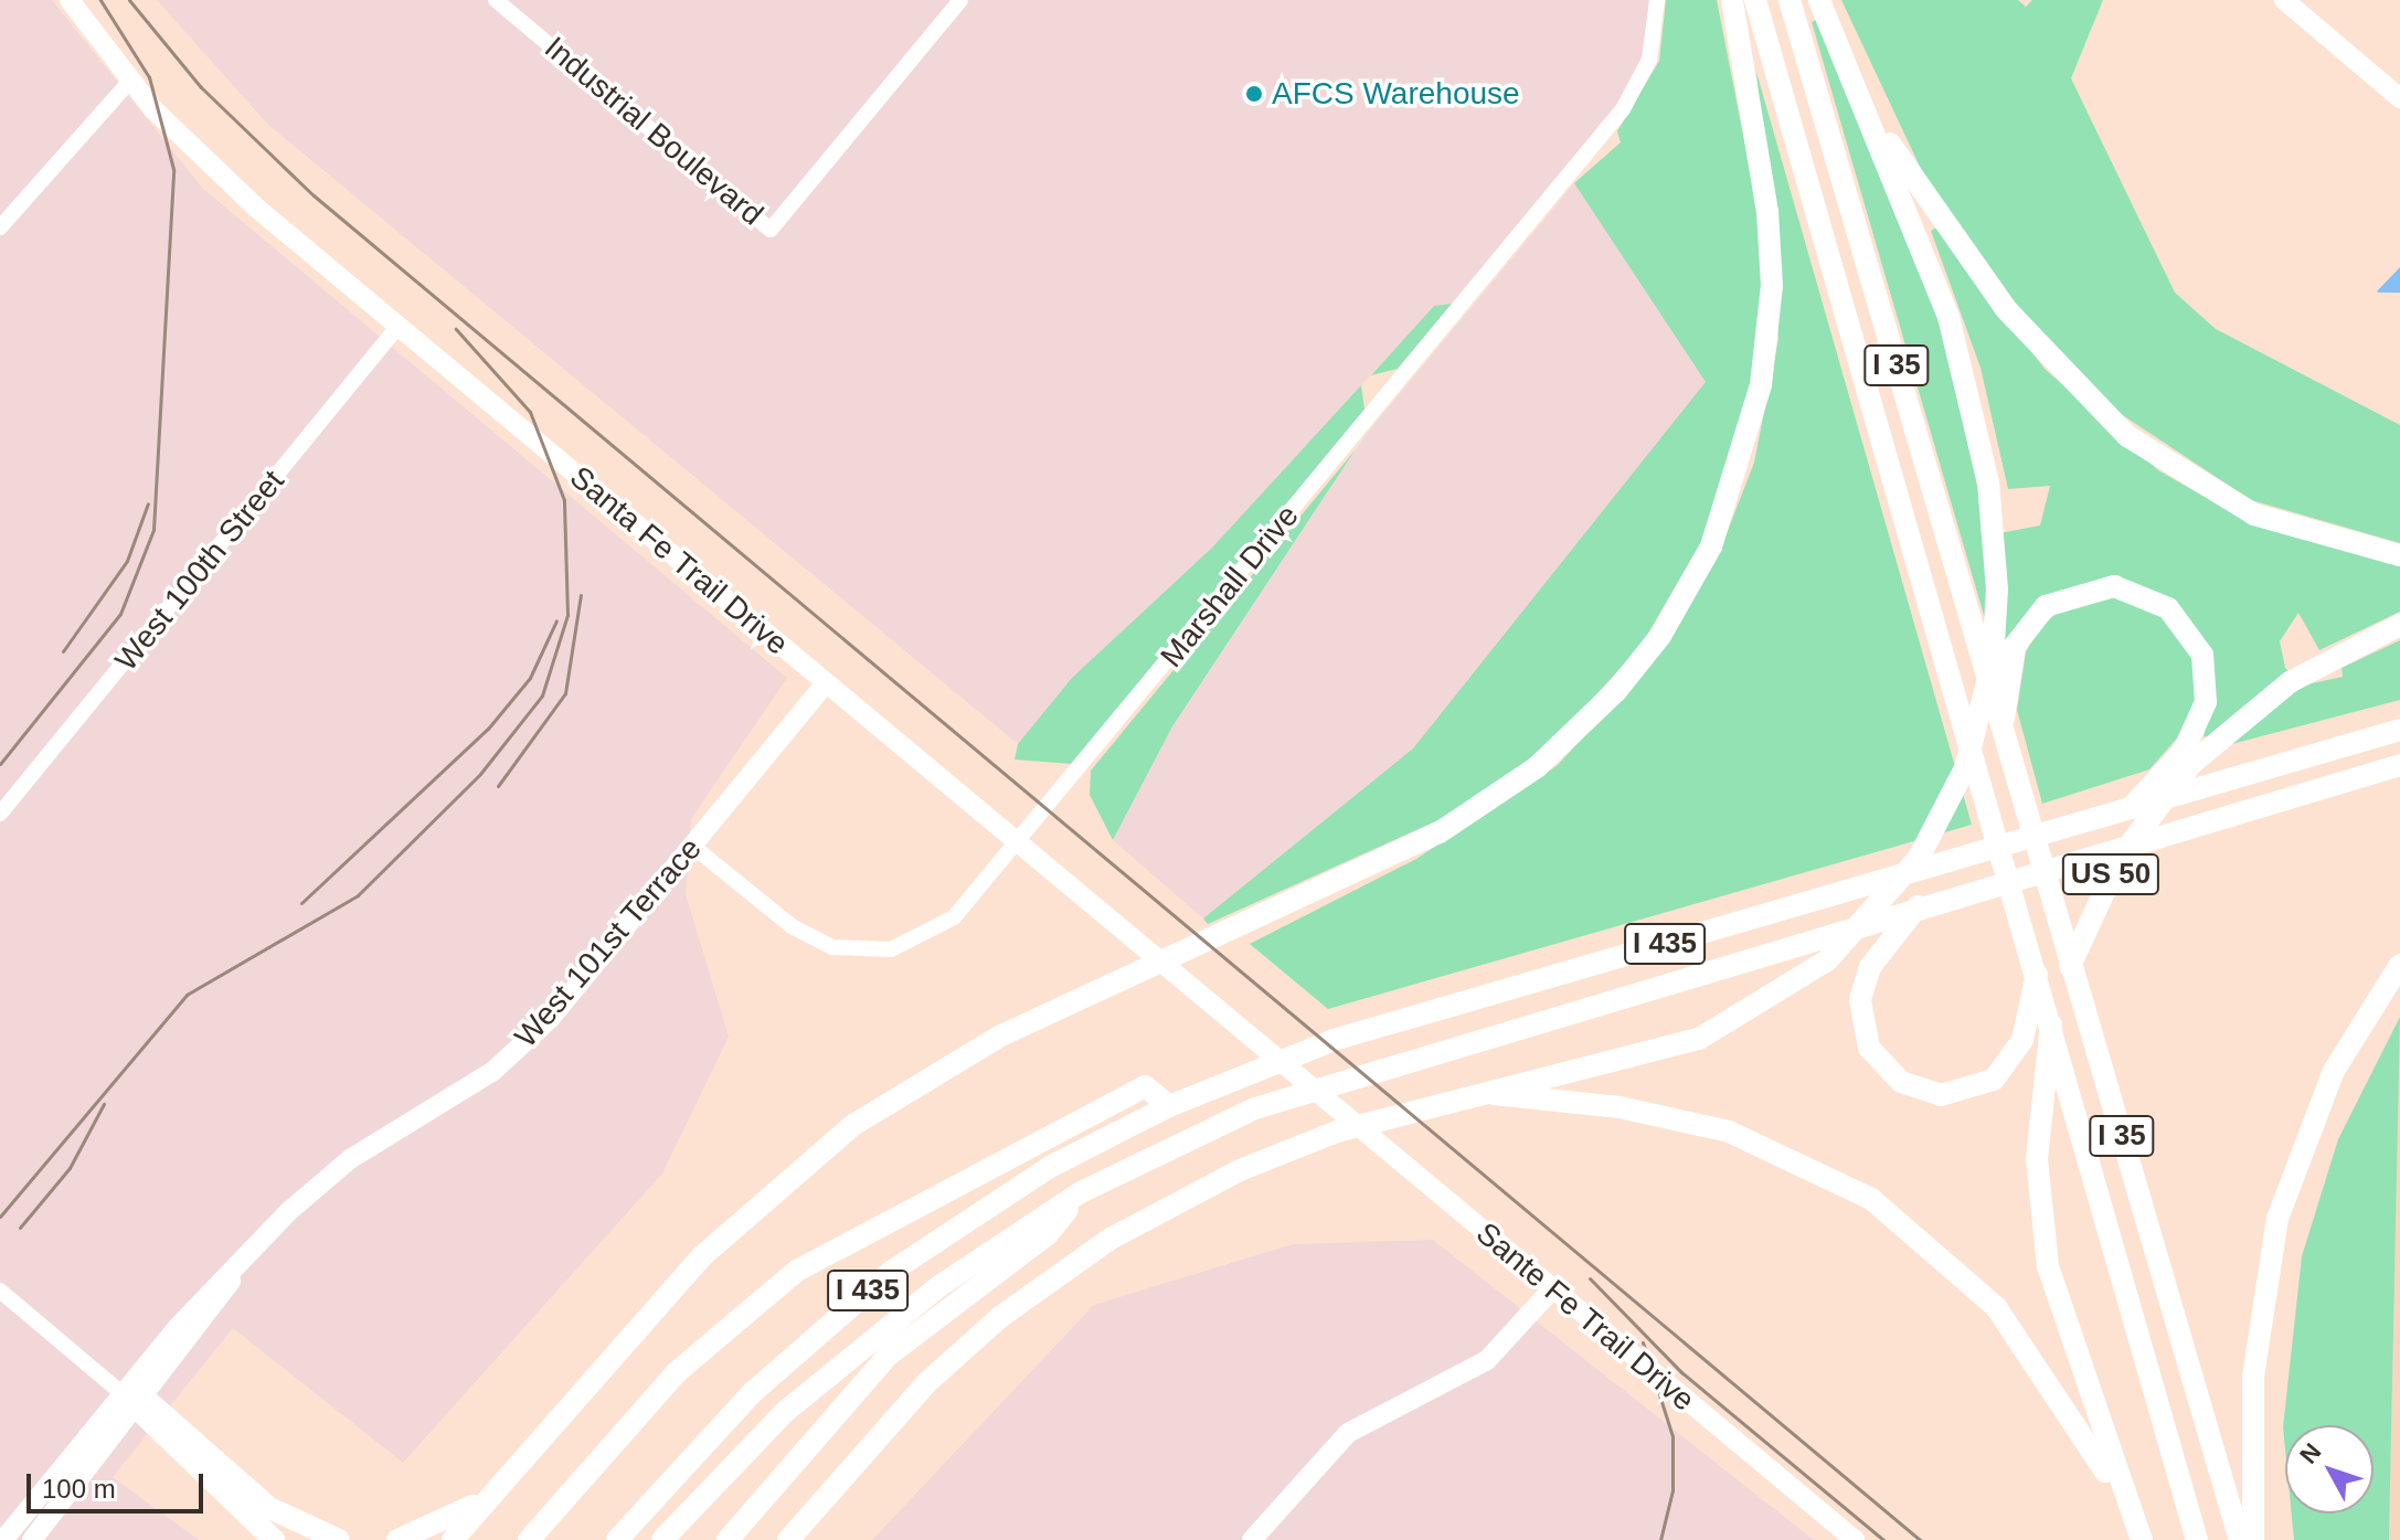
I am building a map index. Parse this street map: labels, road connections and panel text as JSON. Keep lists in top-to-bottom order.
{
  "streets": {
    "highway": ["I 35", "US 50", "I 435"],
    "main road": ["Santa Fe Trail Drive", "West 101st Terrace", "Sante Fe Trail Drive"],
    "street": ["Industrial Boulevard", "West 100th Street", "Marshall Drive"]
  },
  "crossings": [
    ["Santa Fe Trail Drive", "West 100th Street"],
    ["Santa Fe Trail Drive", "West 101st Terrace"],
    ["Santa Fe Trail Drive", "Sante Fe Trail Drive"],
    ["Marshall Drive", "West 101st Terrace"]
  ],
  "places": ["AFCS Warehouse"],
  "scale_bar": "100 m",
  "north": "top left"
}
